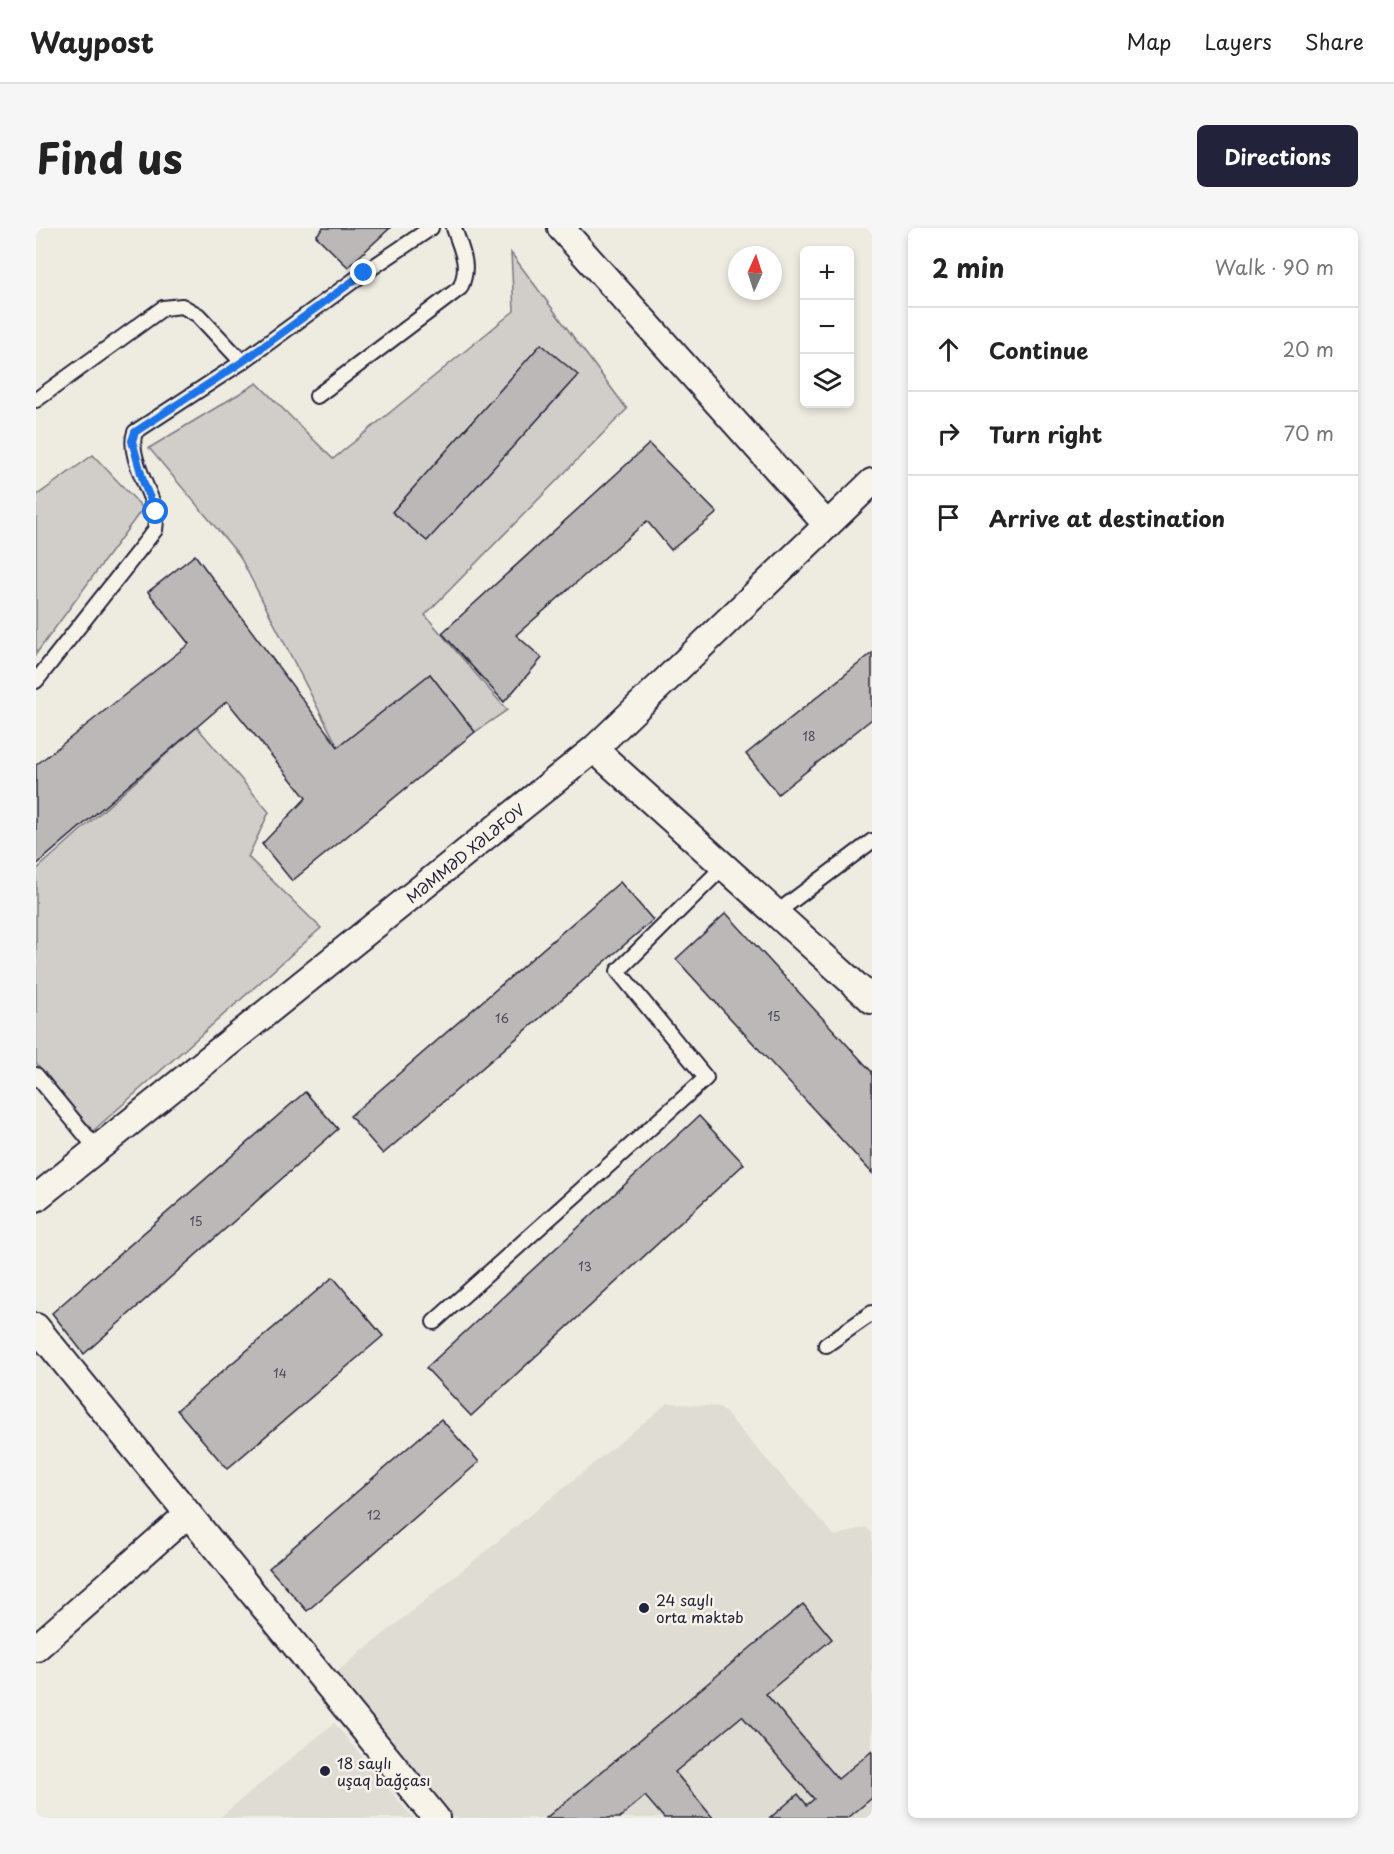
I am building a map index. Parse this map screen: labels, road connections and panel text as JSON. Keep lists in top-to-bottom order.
{
  "streets": {
    "street": ["MƏMMƏD XƏLƏFOV"]
  },
  "places": ["24 saylı orta məktəb", "18 saylı uşaq bağçası"],
  "house_numbers": [
    "18",
    "15",
    "16",
    "15",
    "13",
    "14",
    "12"
  ],
  "north": "top",
  "page": {
    "header": "Waypost",
    "nav": ["Map", "Layers", "Share"],
    "title": "Find us",
    "buttons": "Directions",
    "heading": ["2 min", "Walk · 90 m"],
    "map_buttons": ["+", "−"],
    "list": [
      ["Continue", "20 m"],
      ["Turn right", "70 m"],
      "Arrive at destination"
    ]
  }
}
